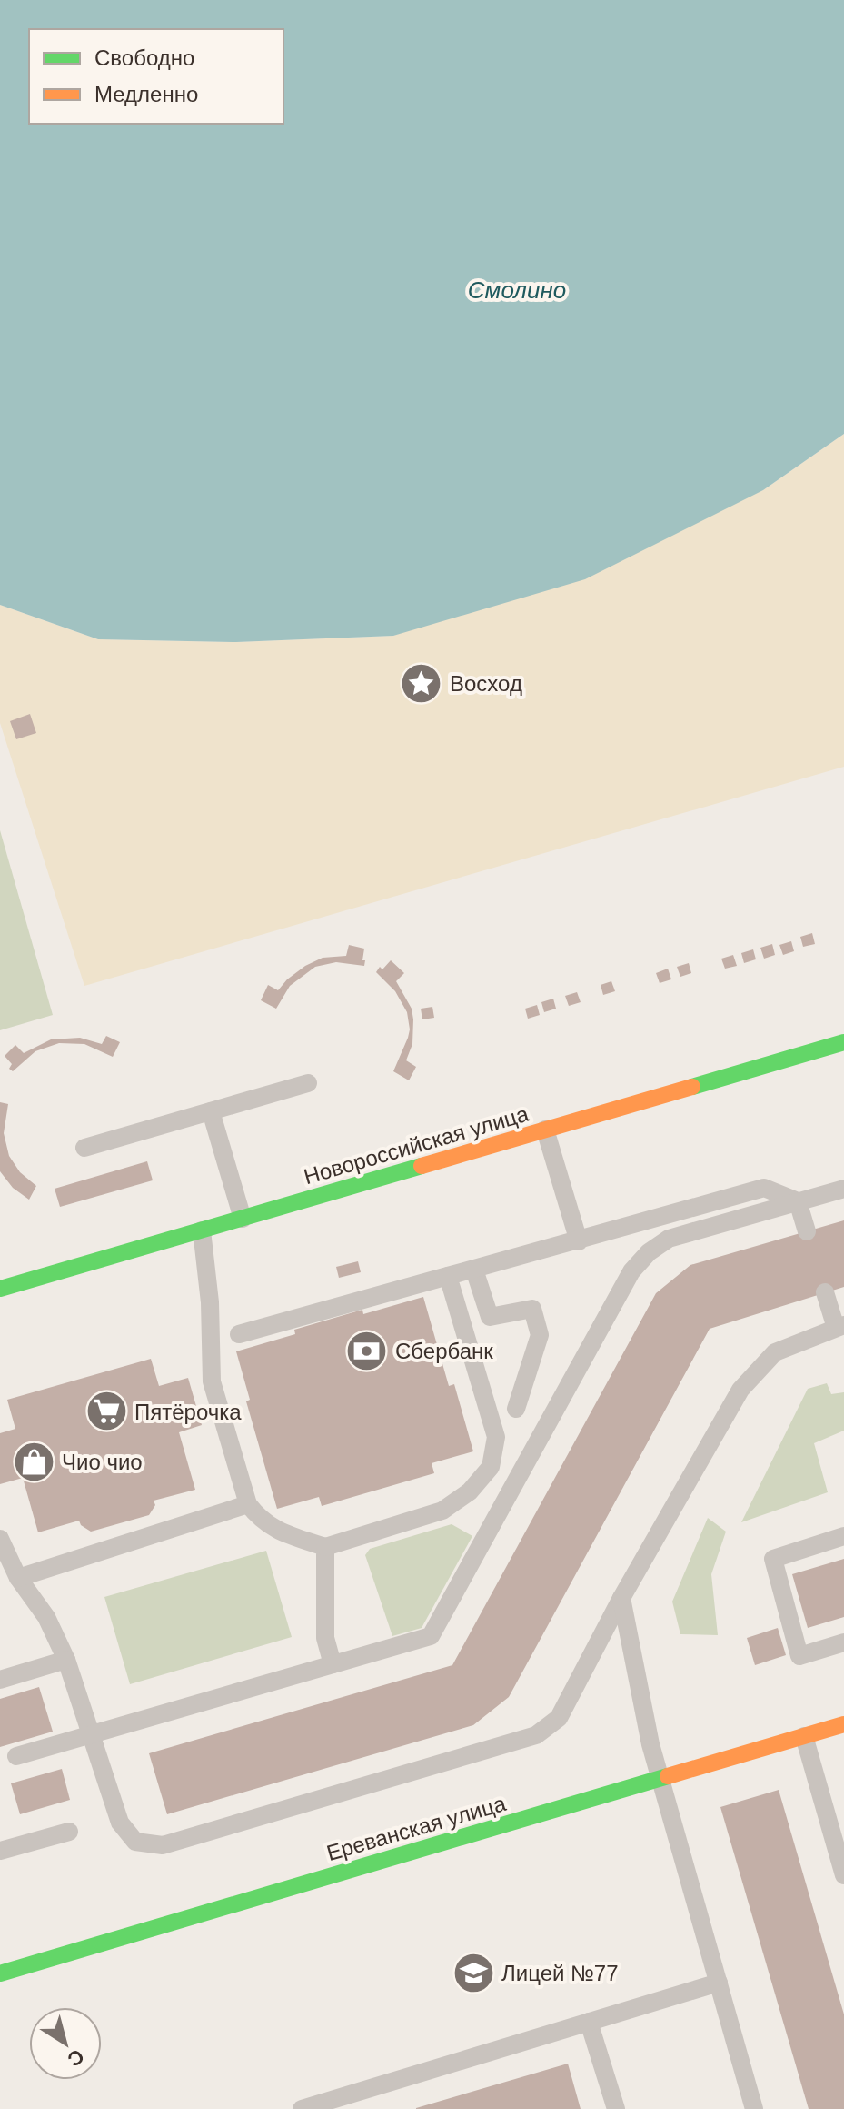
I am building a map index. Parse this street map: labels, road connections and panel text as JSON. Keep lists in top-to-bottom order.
{
  "streets": {
    "main road": ["Новороссийская улица", "Ереванская улица"]
  },
  "water": ["Смолино"],
  "places": {
    "place": ["Восход"],
    "bank": ["Сбербанк"],
    "supermarket": ["Пятёрочка"],
    "shop": ["Чио чио"],
    "school or university": ["Лицей №77"]
  },
  "legend": ["Свободно", "Медленно"],
  "north": "bottom right"
}
